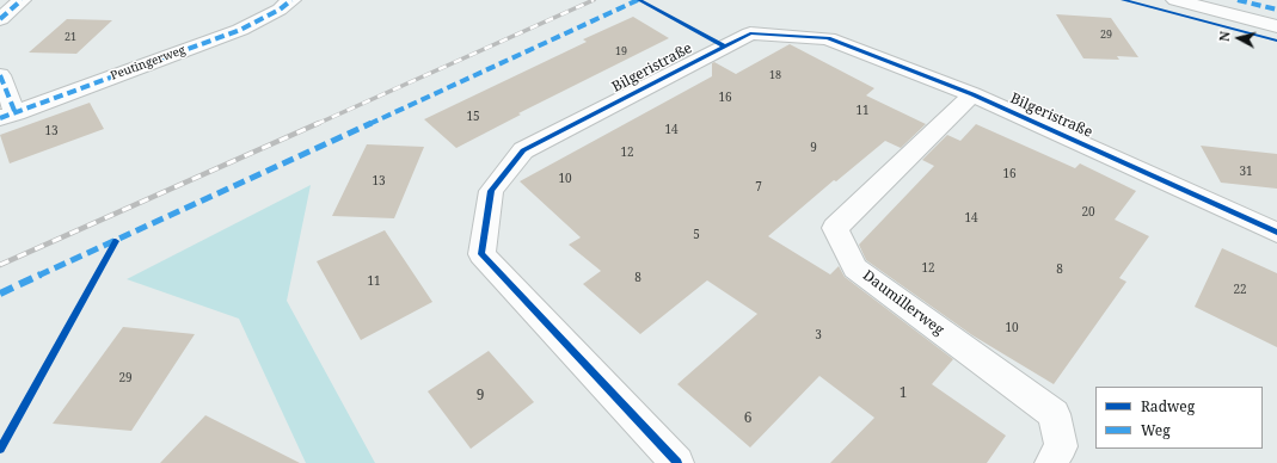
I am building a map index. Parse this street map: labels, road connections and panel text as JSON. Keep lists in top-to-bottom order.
{
  "streets": {
    "street": ["Peutingerweg", "Bilgeristraße", "Daumillerweg"]
  },
  "crossings": [
    ["Bilgeristraße", "Daumillerweg"]
  ],
  "house_numbers": [
    "29",
    "21",
    "19",
    "18",
    "16",
    "11",
    "15",
    "14",
    "13",
    "9",
    "12",
    "31",
    "16",
    "10",
    "13",
    "7",
    "20",
    "14",
    "5",
    "12",
    "8",
    "8",
    "11",
    "22",
    "10",
    "3",
    "29",
    "1",
    "9",
    "6"
  ],
  "legend": ["Radweg", "Weg"],
  "north": "left"
}
